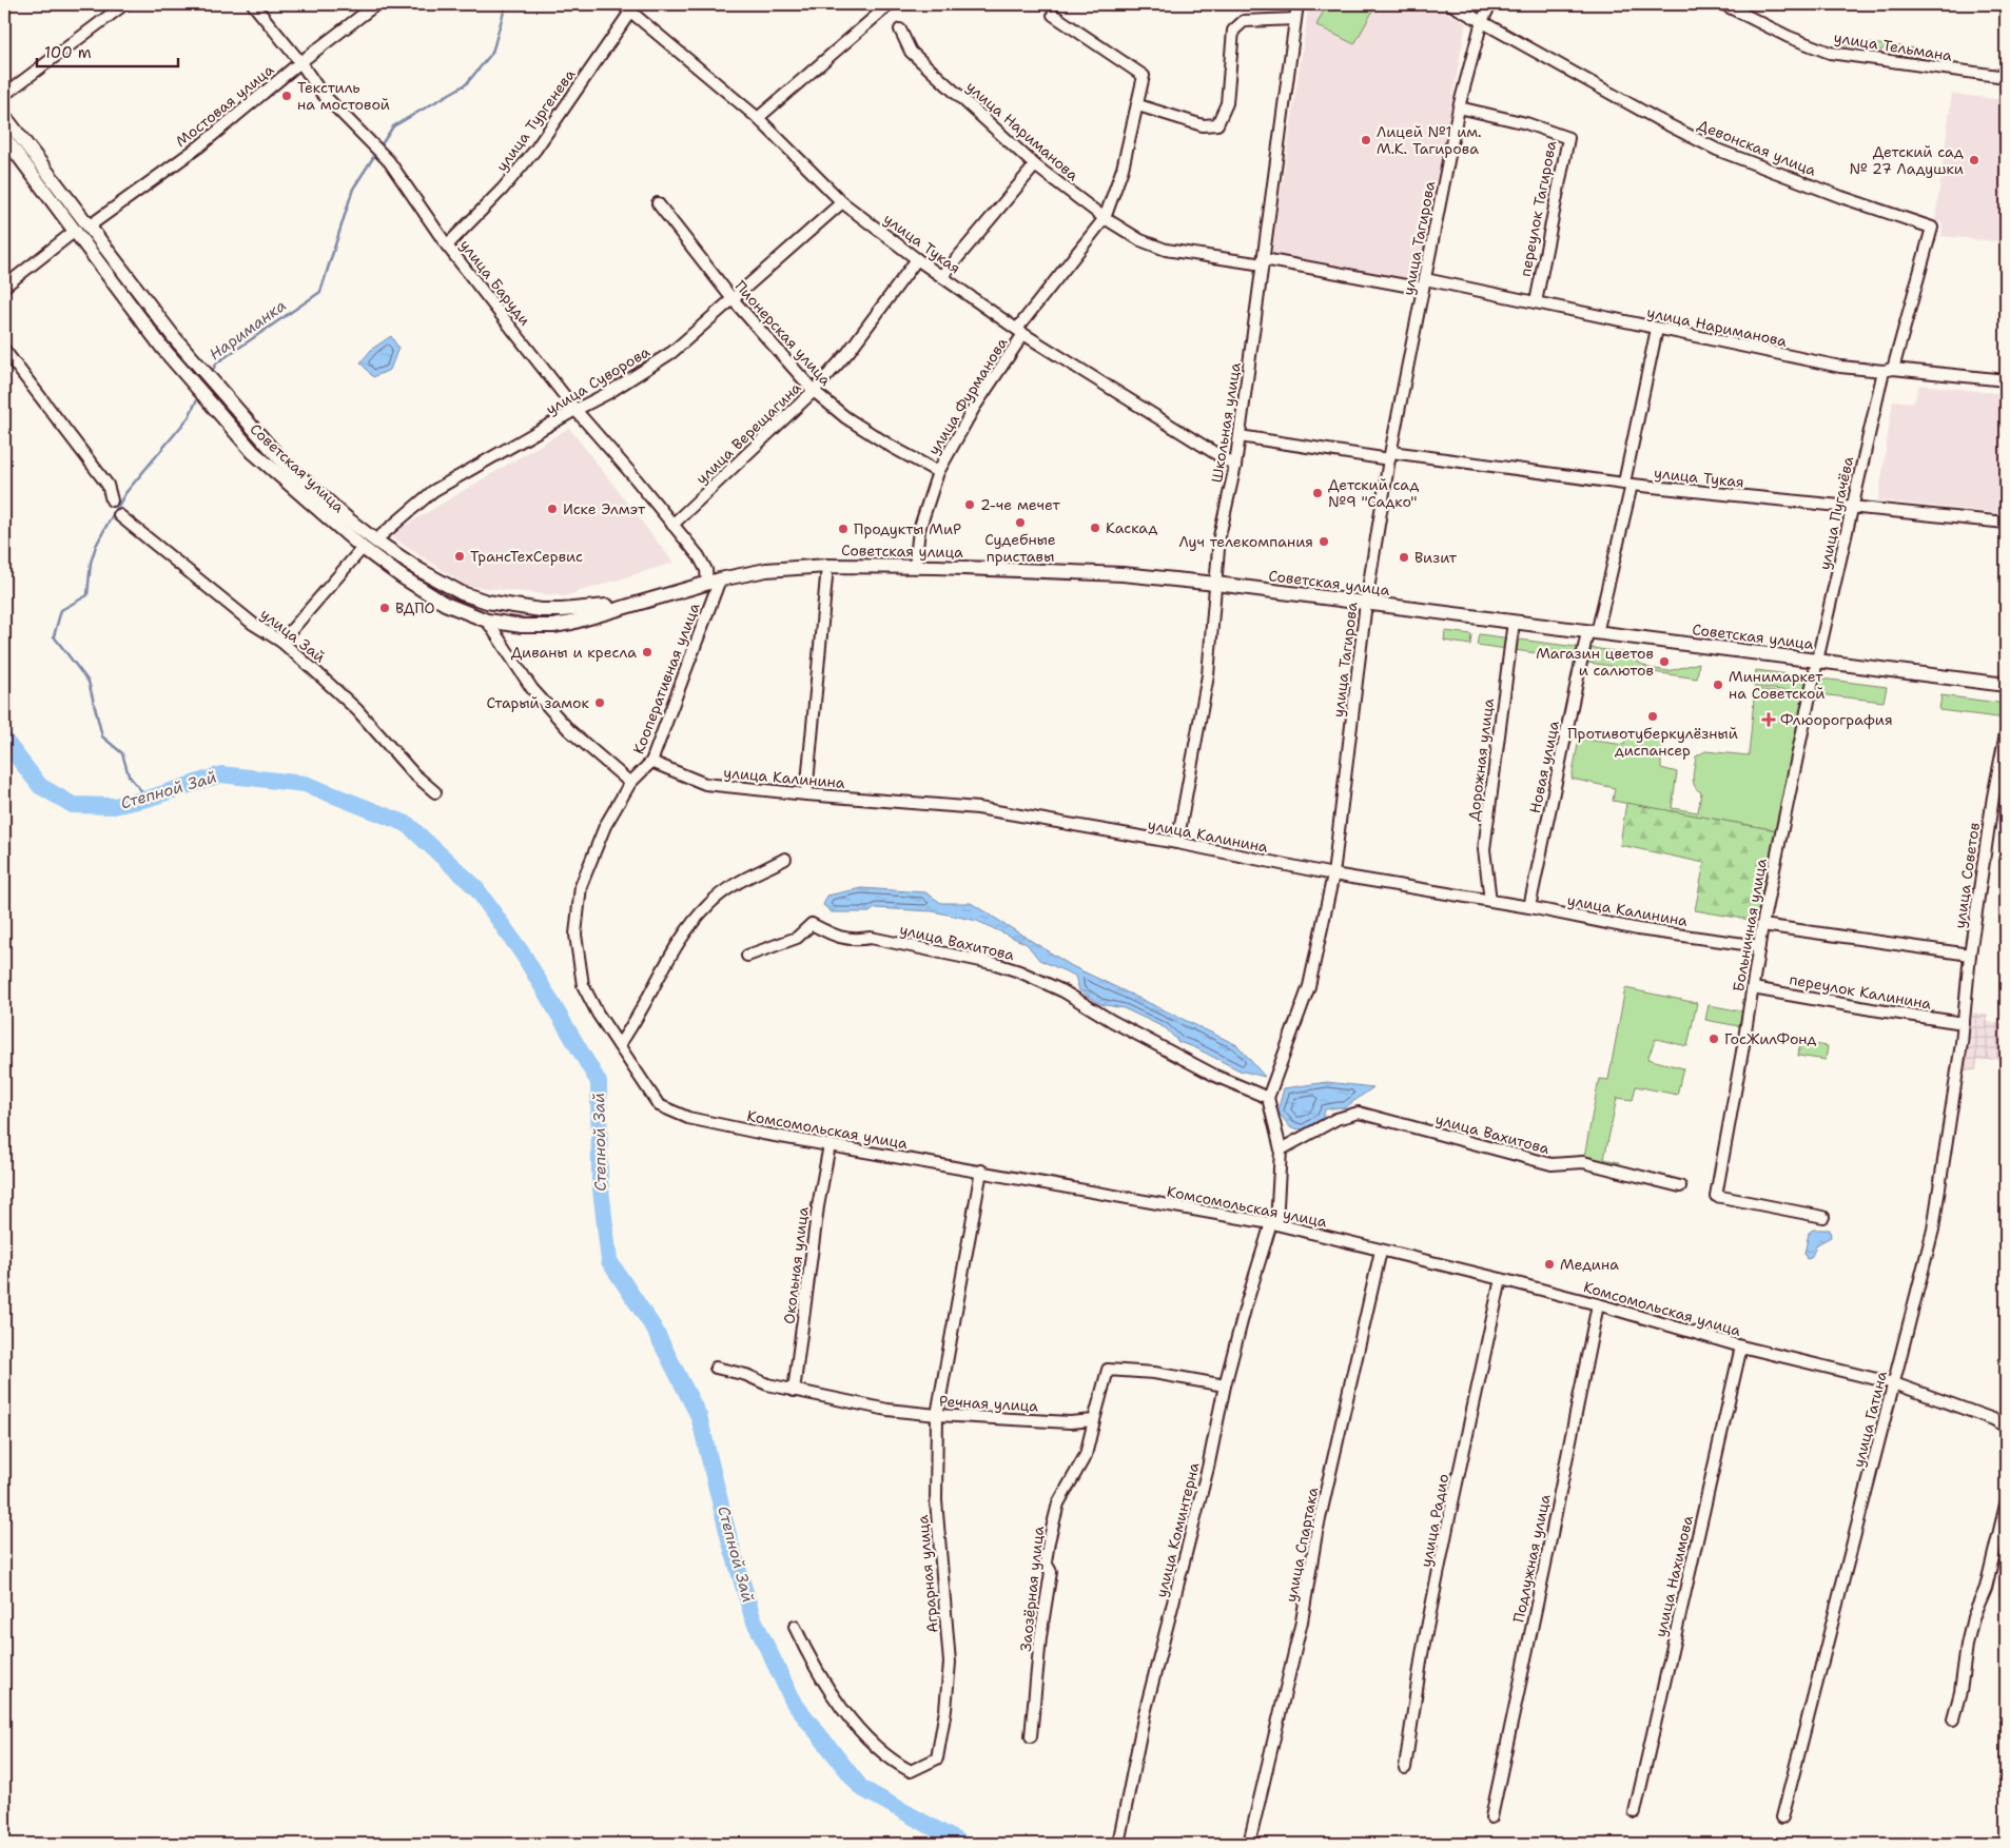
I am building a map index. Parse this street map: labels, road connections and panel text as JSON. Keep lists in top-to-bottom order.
{
  "streets": {
    "main road": ["Советская улица"],
    "street": [
      "улица Тельмана",
      "Мостовая улица",
      "улица Тургенева",
      "улица Нариманова",
      "Девонская улица",
      "переулок Тагирова",
      "улица Тагирова",
      "улица Тукая",
      "улица Баруди",
      "Пионерская улица",
      "улица Суворова",
      "улица Фурманова",
      "Школьная улица",
      "улица Верещагина",
      "улица Пугачёва",
      "улица Зай",
      "Кооперативная улица",
      "Дорожная улица",
      "Новая улица",
      "улица Калинина",
      "улица Советов",
      "Больничная улица",
      "улица Вахитова",
      "переулок Калинина",
      "Комсомольская улица",
      "Окольная улица",
      "Речная улица",
      "улица Гатина",
      "улица Радио",
      "улица Коминтерна",
      "улица Спартака",
      "Подлужная улица",
      "Аграрная улица",
      "улица Нахимова",
      "Заозёрная улица"
    ]
  },
  "crossings": [
    ["Мостовая улица", "улица Баруди"],
    ["Мостовая улица", "Советская улица"],
    ["улица Тургенева", "улица Тукая"],
    ["улица Тургенева", "улица Баруди"],
    ["улица Нариманова", "Девонская улица"],
    ["улица Нариманова", "переулок Тагирова"],
    ["улица Нариманова", "улица Тагирова"],
    ["улица Нариманова", "улица Фурманова"],
    ["улица Нариманова", "Школьная улица"],
    ["улица Нариманова", "улица Пугачёва"],
    ["улица Нариманова", "Новая улица"],
    ["Девонская улица", "улица Тагирова"],
    ["Девонская улица", "улица Пугачёва"],
    ["переулок Тагирова", "улица Тагирова"],
    ["улица Тагирова", "улица Тукая"],
    ["улица Тагирова", "Советская улица"],
    ["улица Тагирова", "улица Калинина"],
    ["улица Тагирова", "улица Вахитова"],
    ["улица Тукая", "улица Суворова"],
    ["улица Тукая", "улица Фурманова"],
    ["улица Тукая", "Школьная улица"],
    ["улица Тукая", "улица Верещагина"],
    ["улица Тукая", "улица Пугачёва"],
    ["улица Тукая", "Новая улица"],
    ["улица Баруди", "улица Суворова"],
    ["улица Баруди", "улица Верещагина"],
    ["улица Баруди", "Советская улица"],
    ["улица Баруди", "Кооперативная улица"],
    ["Пионерская улица", "улица Суворова"],
    ["Пионерская улица", "улица Фурманова"],
    ["Пионерская улица", "улица Верещагина"],
    ["улица Суворова", "Советская улица"],
    ["улица Фурманова", "Советская улица"],
    ["Школьная улица", "Советская улица"],
    ["Школьная улица", "улица Калинина"],
    ["Советская улица", "улица Пугачёва"],
    ["Советская улица", "Кооперативная улица"],
    ["Советская улица", "Дорожная улица"],
    ["Советская улица", "Новая улица"],
    ["Советская улица", "Больничная улица"],
    ["улица Пугачёва", "Больничная улица"],
    ["Кооперативная улица", "улица Калинина"],
    ["Кооперативная улица", "Комсомольская улица"],
    ["Дорожная улица", "улица Калинина"],
    ["Новая улица", "улица Калинина"],
    ["улица Калинина", "Больничная улица"],
    ["улица Советов", "переулок Калинина"],
    ["улица Советов", "улица Гатина"],
    ["Больничная улица", "переулок Калинина"],
    ["переулок Калинина", "улица Гатина"],
    ["Комсомольская улица", "Окольная улица"],
    ["Комсомольская улица", "улица Гатина"],
    ["Комсомольская улица", "улица Радио"],
    ["Комсомольская улица", "улица Коминтерна"],
    ["Комсомольская улица", "улица Спартака"],
    ["Комсомольская улица", "Подлужная улица"],
    ["Комсомольская улица", "Аграрная улица"],
    ["Комсомольская улица", "улица Нахимова"],
    ["Окольная улица", "Речная улица"],
    ["Речная улица", "Аграрная улица"],
    ["Речная улица", "Заозёрная улица"]
  ],
  "water": ["Нариманка", "Степной Зай"],
  "places": {
    "other": [
      "Текстиль на мостовой",
      "Лицей №1 им. М.К. Тагирова",
      "Детский сад № 27 Ладушки",
      "Детский сад №9 \"Садко\"",
      "2-че мечет",
      "Иске Элмэт",
      "Судебные приставы",
      "Каскад",
      "Продукты МиР",
      "Луч телекомпания",
      "ТрансТехСервис",
      "Визит",
      "ВДПО",
      "Диваны и кресла",
      "Магазин цветов и салютов",
      "Минимаркет на Советской",
      "Старый замок",
      "Противотуберкулёзный диспансер",
      "ГосЖилФонд",
      "Медина"
    ],
    "health": ["Флюорография"]
  },
  "scale_bar": "100 m"
}
